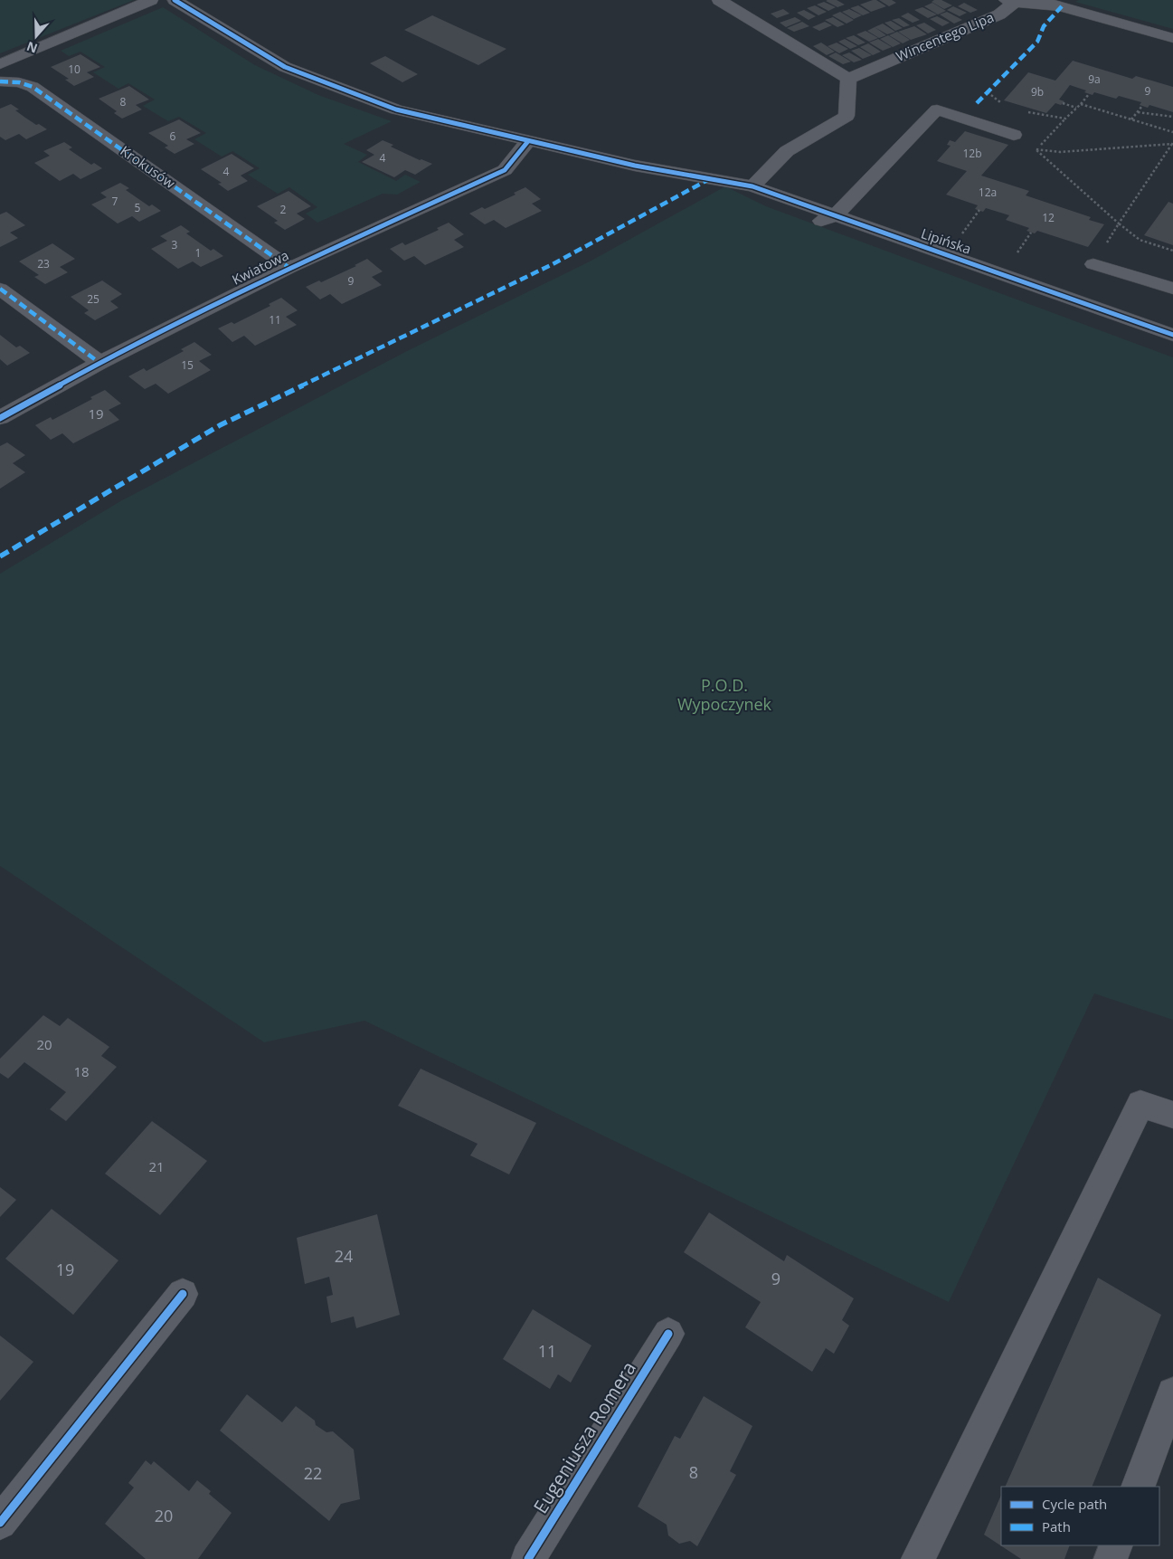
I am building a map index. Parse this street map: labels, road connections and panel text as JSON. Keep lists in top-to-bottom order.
{
  "streets": {
    "street": [
      "Wincentego Lipa",
      "Krokusów",
      "Lipińska",
      "Kwiatowa",
      "Eugeniusza Romera"
    ]
  },
  "crossings": [
    ["Krokusów", "Kwiatowa"],
    ["Lipińska", "Kwiatowa"]
  ],
  "parks": ["P.O.D. Wypoczynek"],
  "house_numbers": [
    "10",
    "9a",
    "9",
    "9b",
    "8",
    "6",
    "12b",
    "4",
    "4",
    "12a",
    "7",
    "5",
    "2",
    "12",
    "3",
    "1",
    "23",
    "9",
    "25",
    "11",
    "15",
    "19",
    "20",
    "18",
    "21",
    "24",
    "19",
    "9",
    "11",
    "8",
    "22",
    "20"
  ],
  "legend": ["Cycle path", "Path"],
  "north": "bottom"
}
